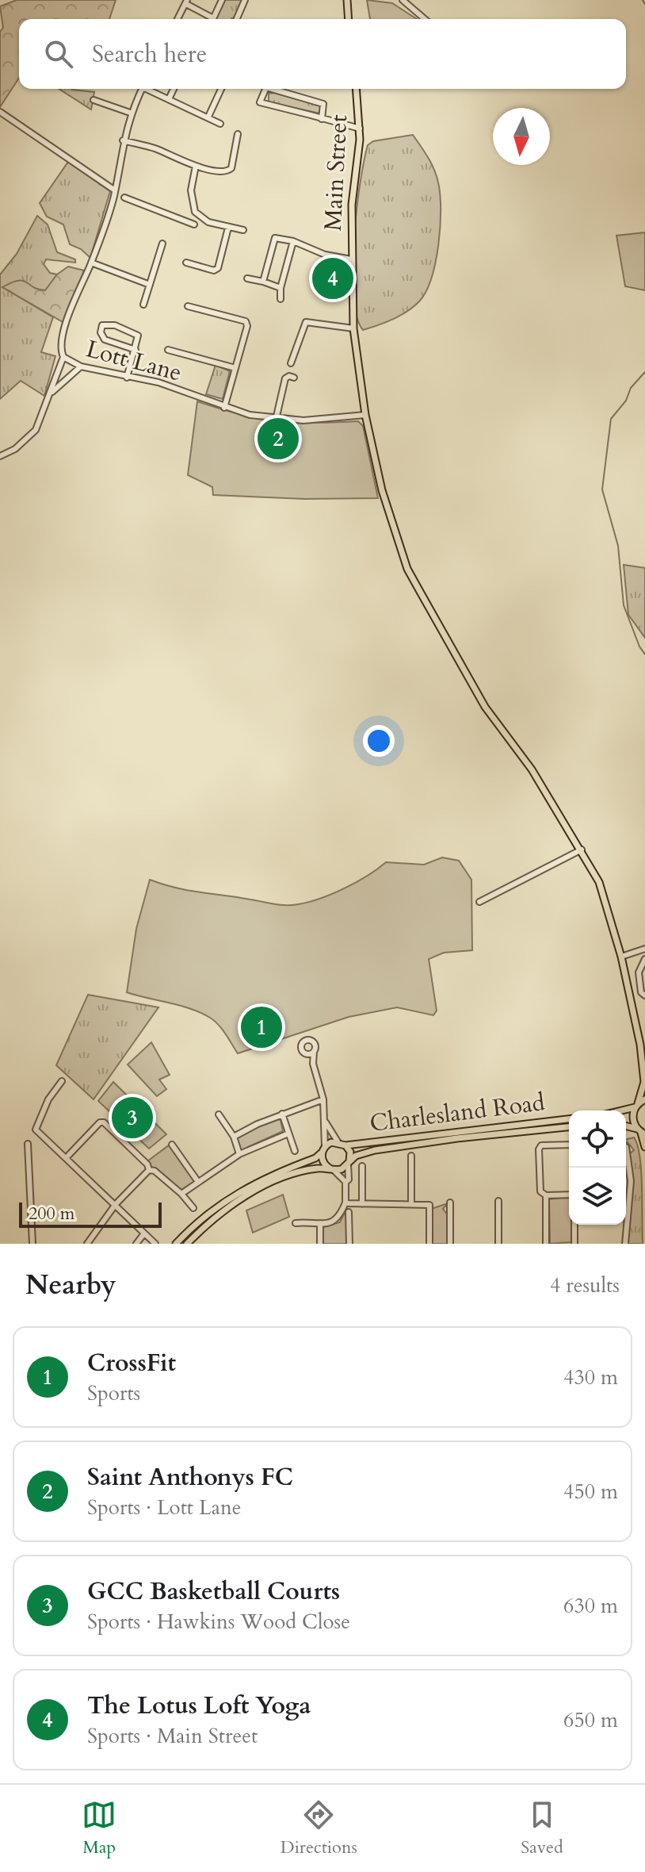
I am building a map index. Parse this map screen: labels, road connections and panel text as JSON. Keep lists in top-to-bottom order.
{
  "streets": {
    "main road": ["Main Street", "Charlesland Road"],
    "street": ["Lott Lane"]
  },
  "crossings": [
    ["Main Street", "Lott Lane"]
  ],
  "scale_bar": "200 m",
  "north": "bottom",
  "page": {
    "search": "Search here",
    "pins": [
      "4",
      "2",
      "1",
      "3"
    ],
    "scale": "200 m",
    "heading": ["Nearby", "4 results"],
    "list": [
      {
        "mark": "1",
        "name": "CrossFit",
        "note": "Sports",
        "value": "430 m"
      },
      {
        "mark": "2",
        "name": "Saint Anthonys FC",
        "note": "Sports · Lott Lane",
        "value": "450 m"
      },
      {
        "mark": "3",
        "name": "GCC Basketball Courts",
        "note": "Sports · Hawkins Wood Close",
        "value": "630 m"
      },
      {
        "mark": "4",
        "name": "The Lotus Loft Yoga",
        "note": "Sports · Main Street",
        "value": "650 m"
      }
    ],
    "nav": ["Map", "Directions", "Saved"]
  }
}
